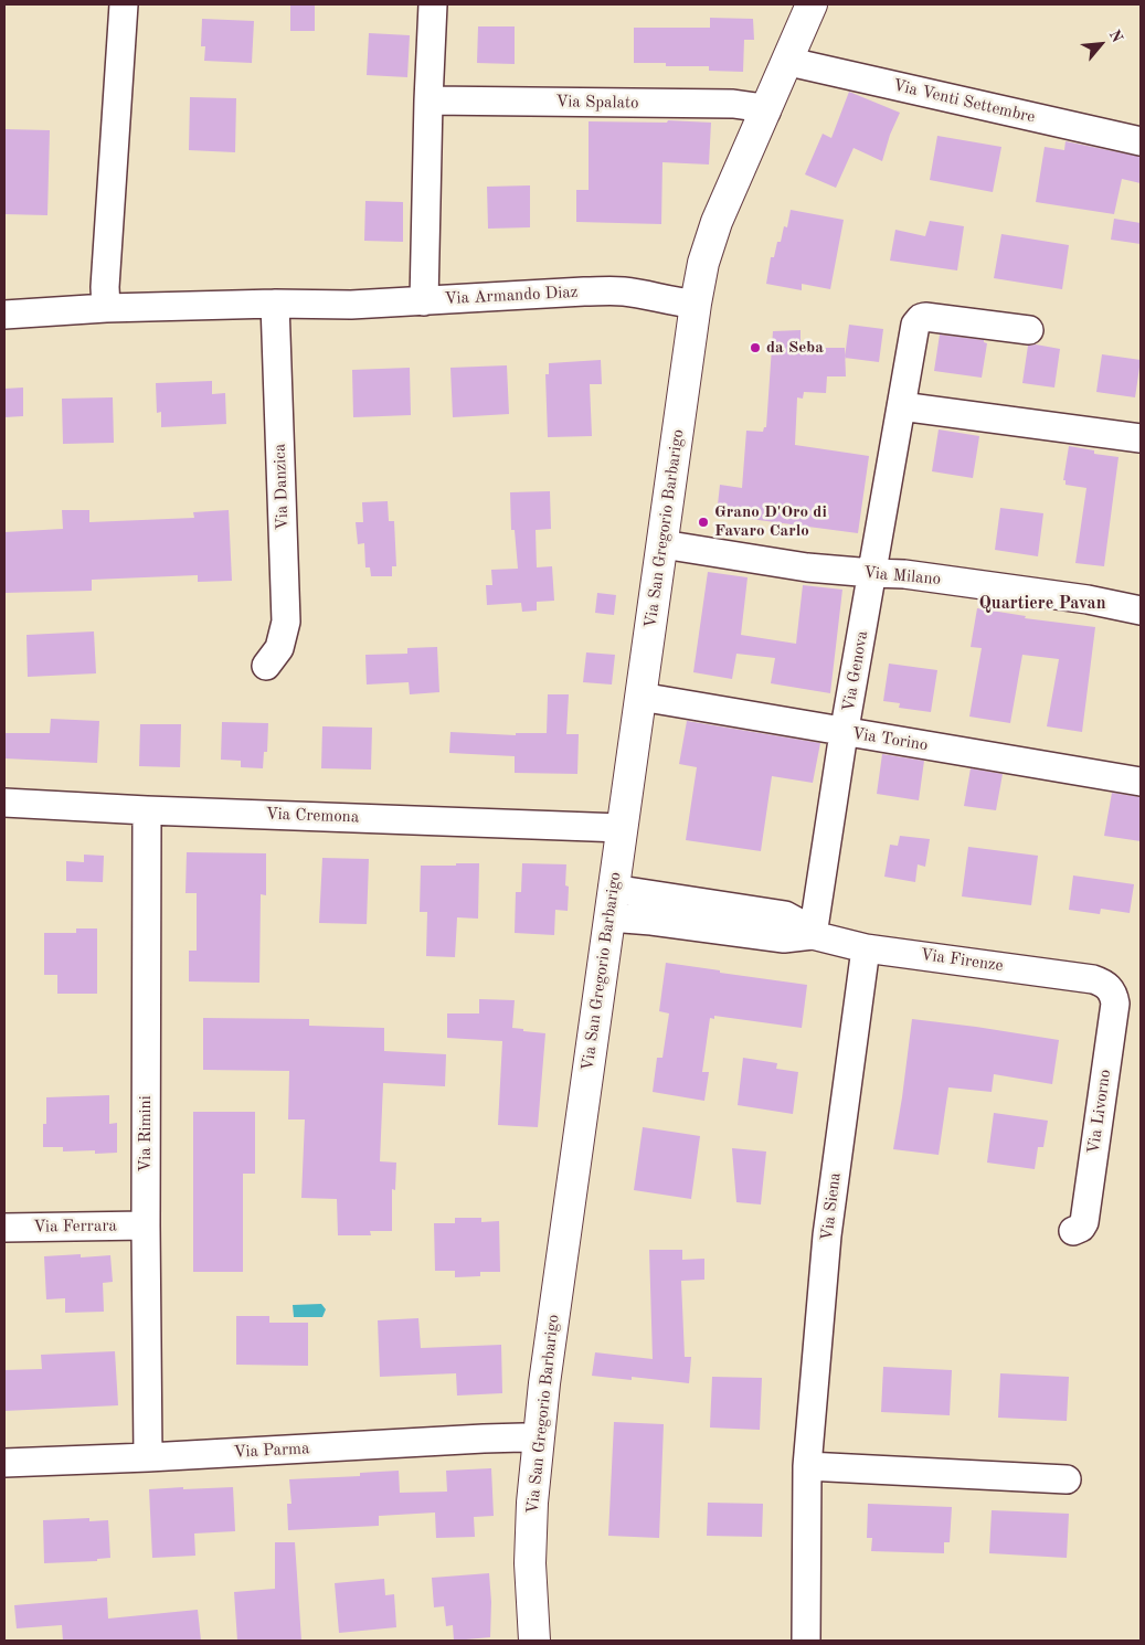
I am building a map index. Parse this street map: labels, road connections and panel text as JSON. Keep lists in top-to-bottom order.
{
  "streets": {
    "street": [
      "Via Venti Settembre",
      "Via Spalato",
      "Via Armando Diaz",
      "Via Danzica",
      "Via San Gregorio Barbarigo",
      "Via Milano",
      "Via Genova",
      "Via Torino",
      "Via Cremona",
      "Via Firenze",
      "Via Livorno",
      "Via Rimini",
      "Via Siena",
      "Via Ferrara",
      "Via Parma"
    ]
  },
  "crossings": [
    ["Via Armando Diaz", "Via Danzica"],
    ["Via Armando Diaz", "Via San Gregorio Barbarigo"],
    ["Via San Gregorio Barbarigo", "Via Milano"],
    ["Via San Gregorio Barbarigo", "Via Torino"],
    ["Via San Gregorio Barbarigo", "Via Cremona"],
    ["Via San Gregorio Barbarigo", "Via Firenze"],
    ["Via San Gregorio Barbarigo", "Via Parma"],
    ["Via Milano", "Via Genova"],
    ["Via Genova", "Via Torino"],
    ["Via Genova", "Via Firenze"],
    ["Via Cremona", "Via Rimini"],
    ["Via Firenze", "Via Livorno"],
    ["Via Firenze", "Via Siena"],
    ["Via Rimini", "Via Ferrara"],
    ["Via Rimini", "Via Parma"]
  ],
  "districts": ["Quartiere Pavan"],
  "places": ["da Seba", "Grano D'Oro di Favaro Carlo"],
  "north": "top right"
}
